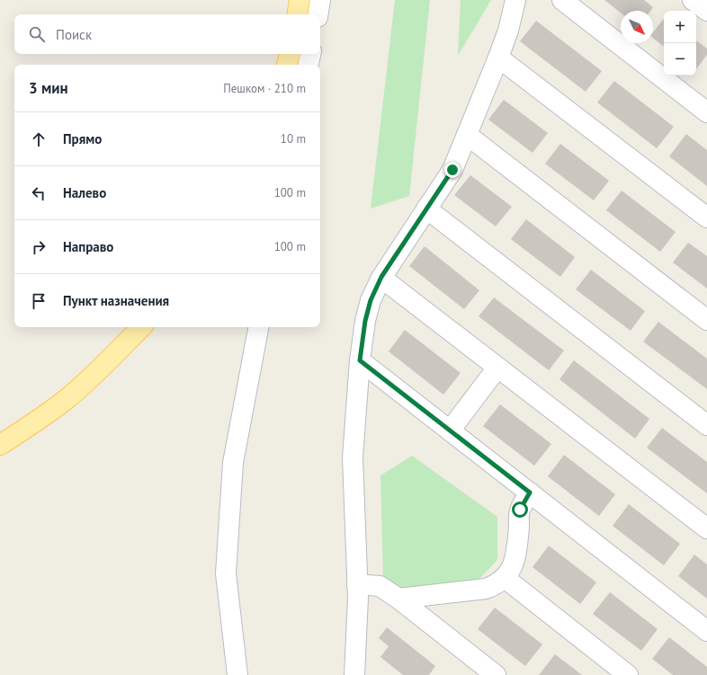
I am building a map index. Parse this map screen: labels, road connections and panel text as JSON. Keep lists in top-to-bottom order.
{
  "north": "bottom right",
  "page": {
    "map_buttons": ["+", "−"],
    "search": "Поиск",
    "heading": ["3 мин", "Пешком · 210 m"],
    "list": [
      ["Прямо", "10 m"],
      ["Налево", "100 m"],
      ["Направо", "100 m"],
      "Пункт назначения"
    ]
  }
}
